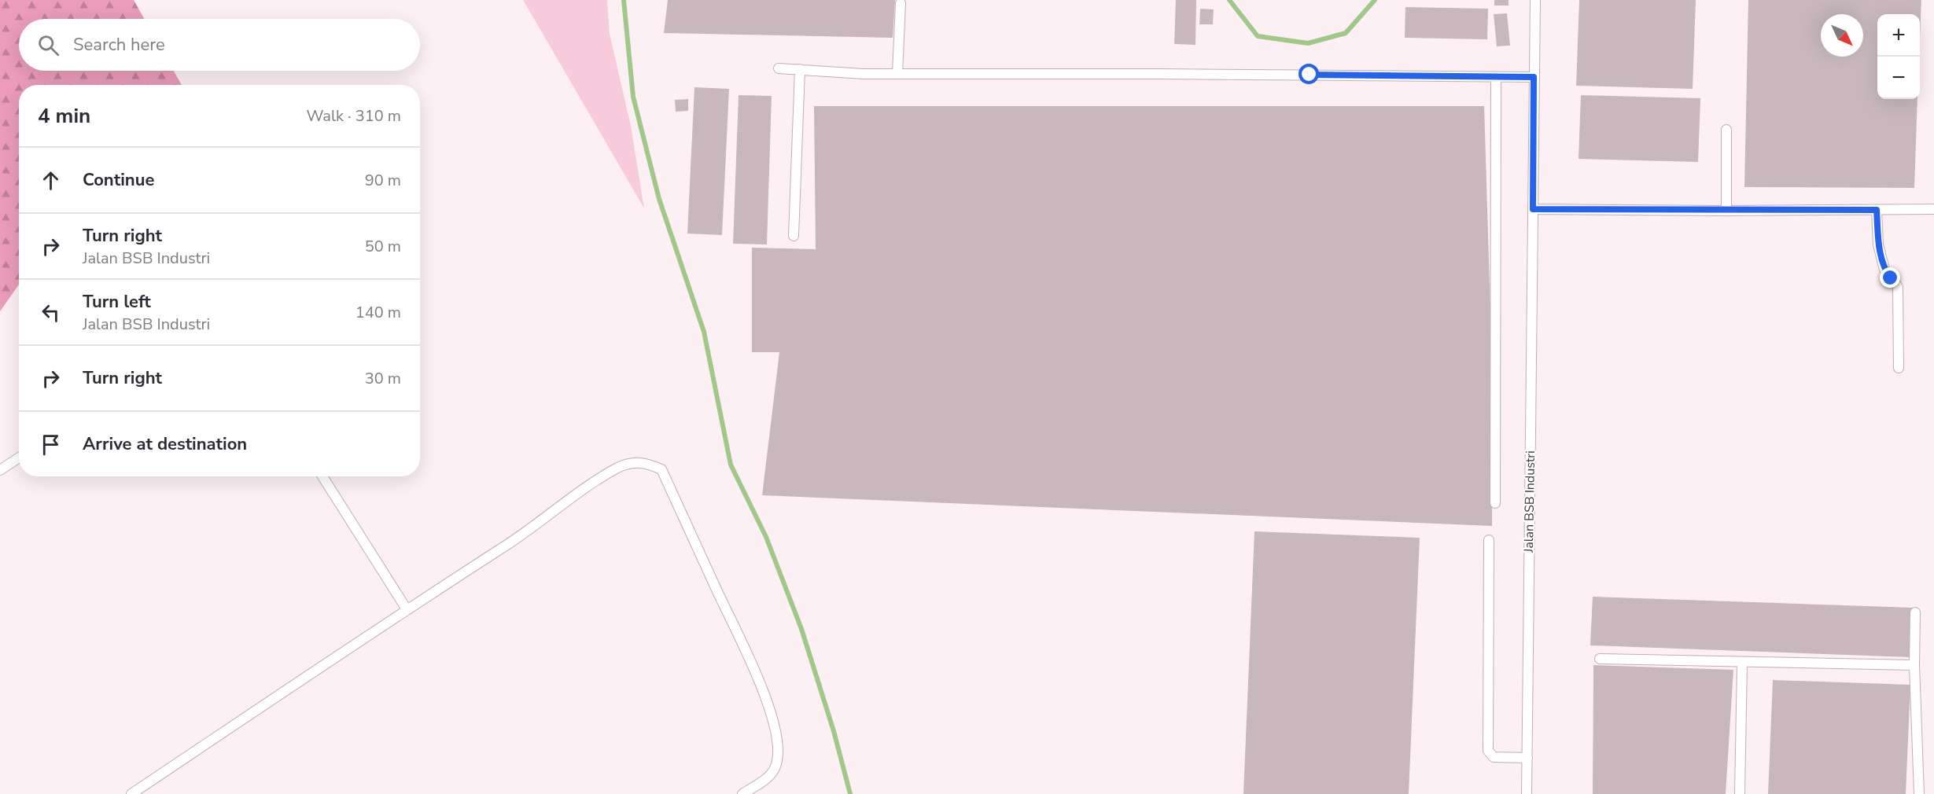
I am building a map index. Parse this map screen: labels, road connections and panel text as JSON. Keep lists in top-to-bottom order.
{
  "streets": {
    "lane": ["Jalan BSB Industri"]
  },
  "north": "bottom right",
  "page": {
    "map_buttons": ["+", "−"],
    "search": "Search here",
    "heading": ["4 min", "Walk · 310 m"],
    "list": [
      ["Continue", "90 m"],
      ["Turn right", "Jalan BSB Industri", "50 m"],
      ["Turn left", "Jalan BSB Industri", "140 m"],
      ["Turn right", "30 m"],
      "Arrive at destination"
    ]
  }
}
